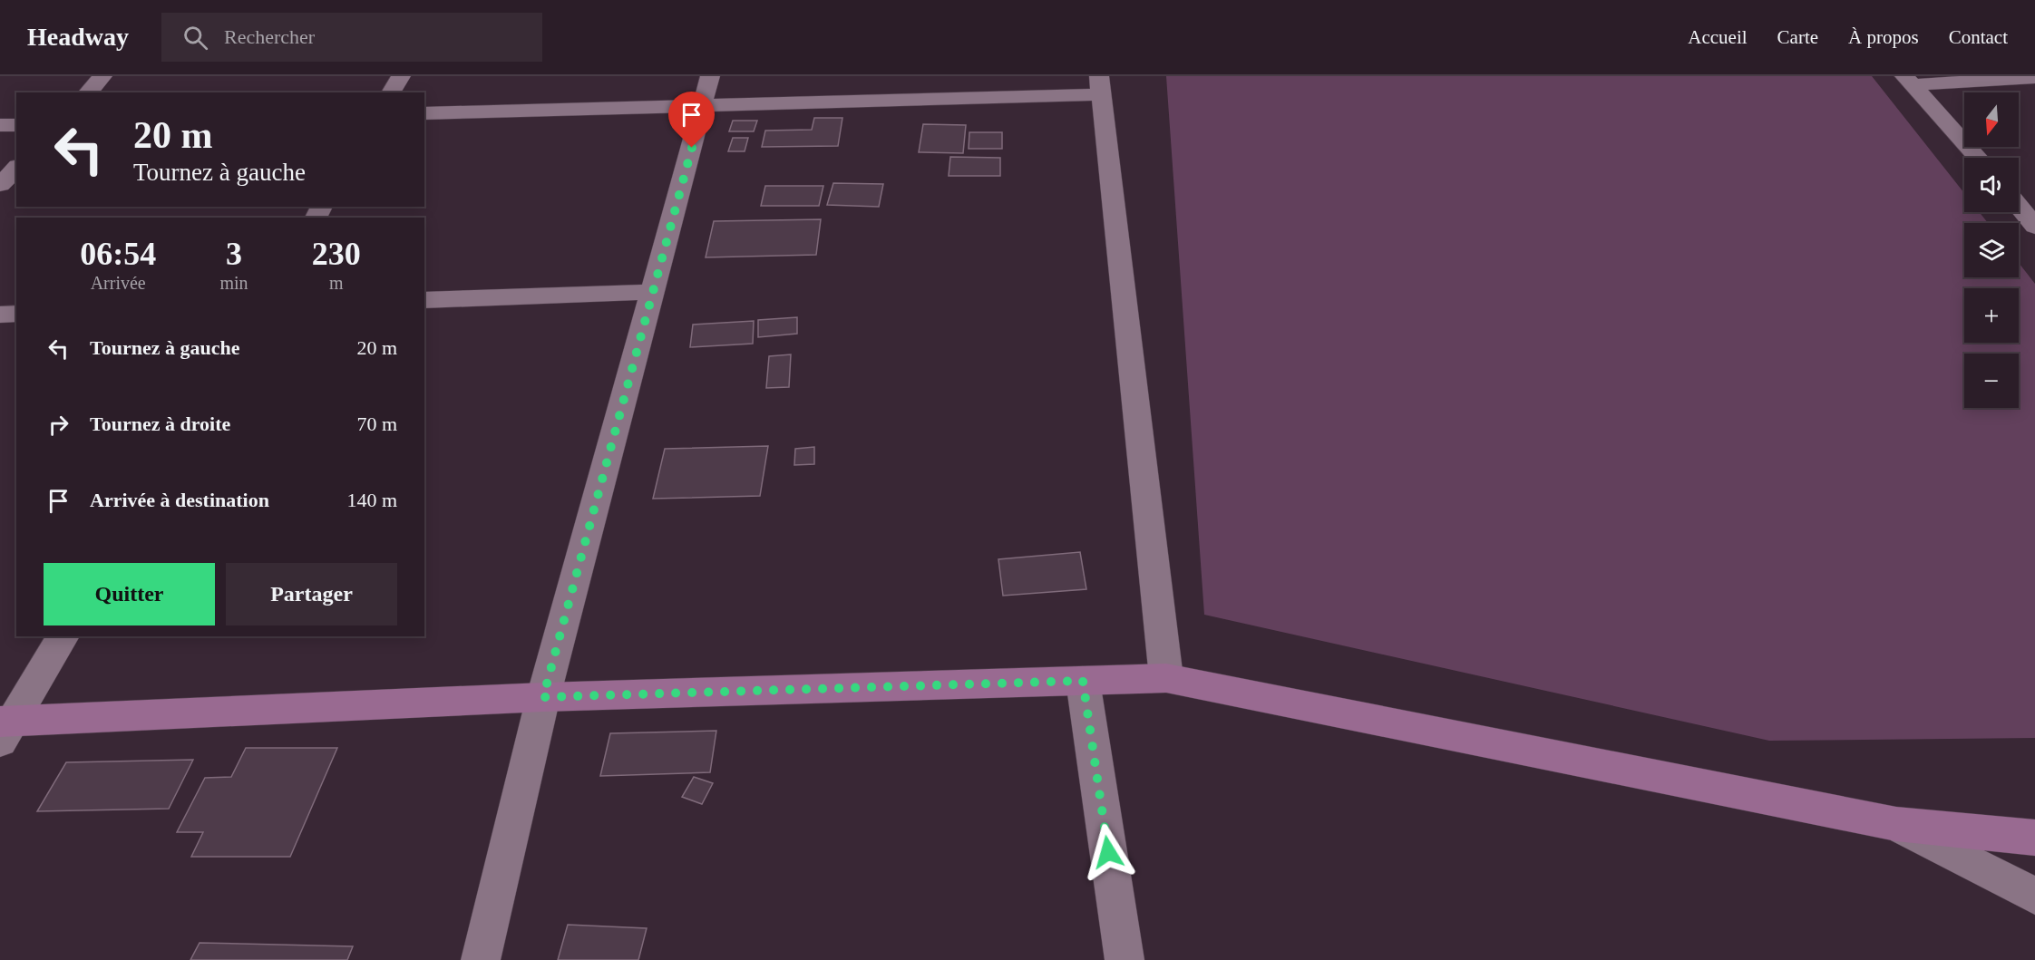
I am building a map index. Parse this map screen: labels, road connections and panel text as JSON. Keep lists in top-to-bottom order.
{
  "north": "bottom",
  "page": {
    "header": "Headway",
    "search": "Rechercher",
    "nav": [
      "Accueil",
      "Carte",
      "À propos",
      "Contact"
    ],
    "map_buttons": ["+", "−"],
    "turn": ["20 m", "Tournez à gauche"],
    "eta": [
      "06:54",
      "Arrivée",
      "3",
      "min",
      "230",
      "m"
    ],
    "list": [
      {
        "name": "Tournez à gauche",
        "value": "20 m"
      },
      {
        "name": "Tournez à droite",
        "value": "70 m"
      },
      {
        "name": "Arrivée à destination",
        "value": "140 m"
      }
    ],
    "buttons": ["Quitter", "Partager"]
  }
}
